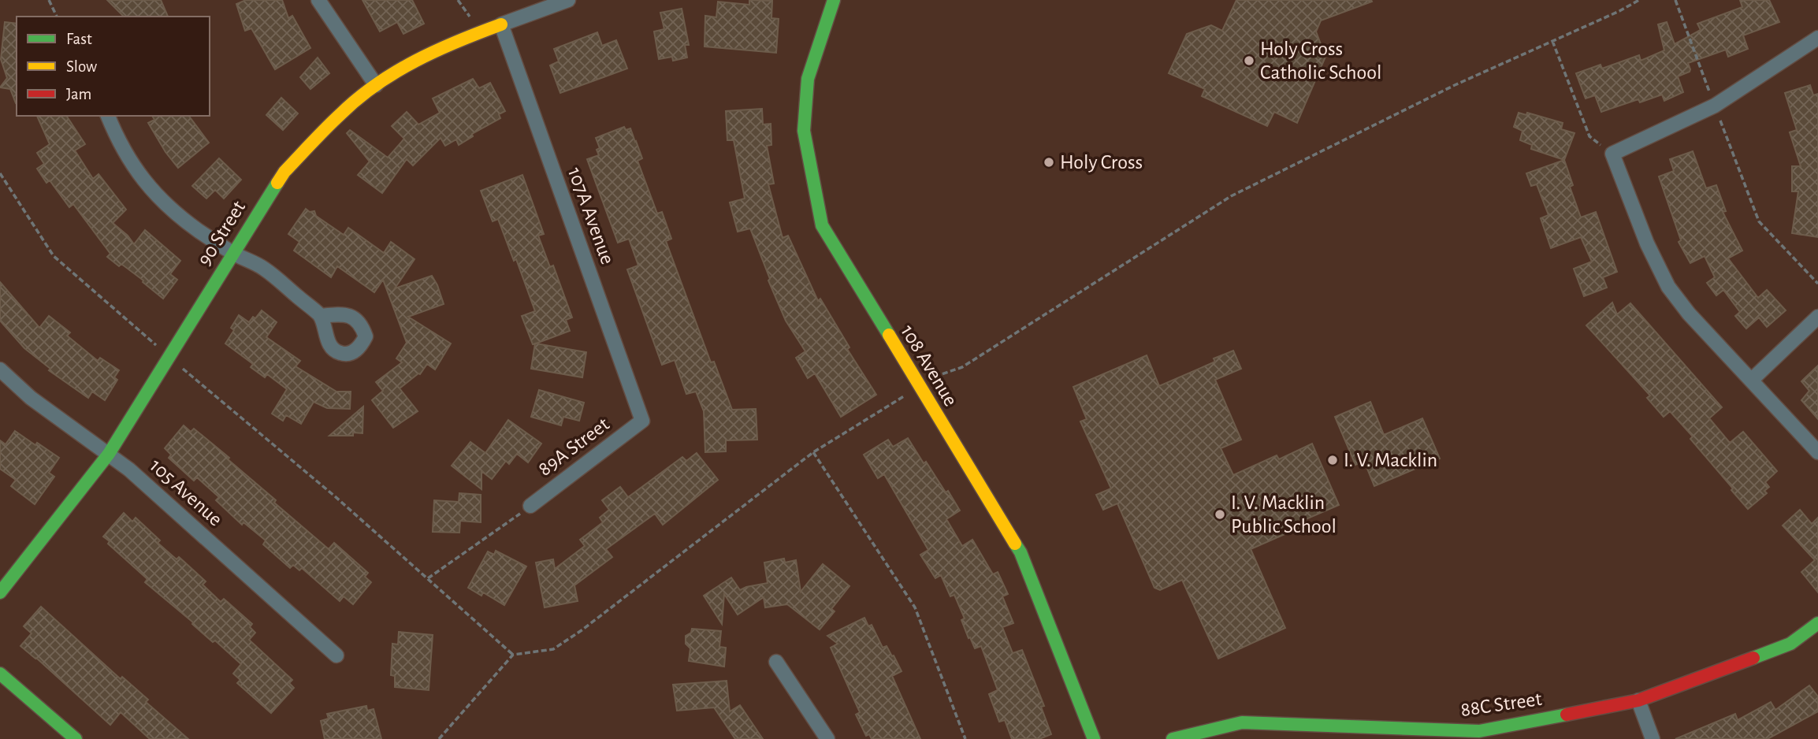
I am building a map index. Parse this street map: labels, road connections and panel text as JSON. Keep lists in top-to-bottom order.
{
  "streets": {
    "street": [
      "107A Avenue",
      "90 Street",
      "108 Avenue",
      "89A Street",
      "105 Avenue",
      "88C Street"
    ]
  },
  "crossings": [
    ["107A Avenue", "90 Street"],
    ["107A Avenue", "89A Street"],
    ["90 Street", "105 Avenue"]
  ],
  "places": [
    "Holy Cross Catholic School",
    "Holy Cross",
    "I. V. Macklin",
    "I. V. Macklin Public School"
  ],
  "legend": ["Fast", "Slow", "Jam"]
}
